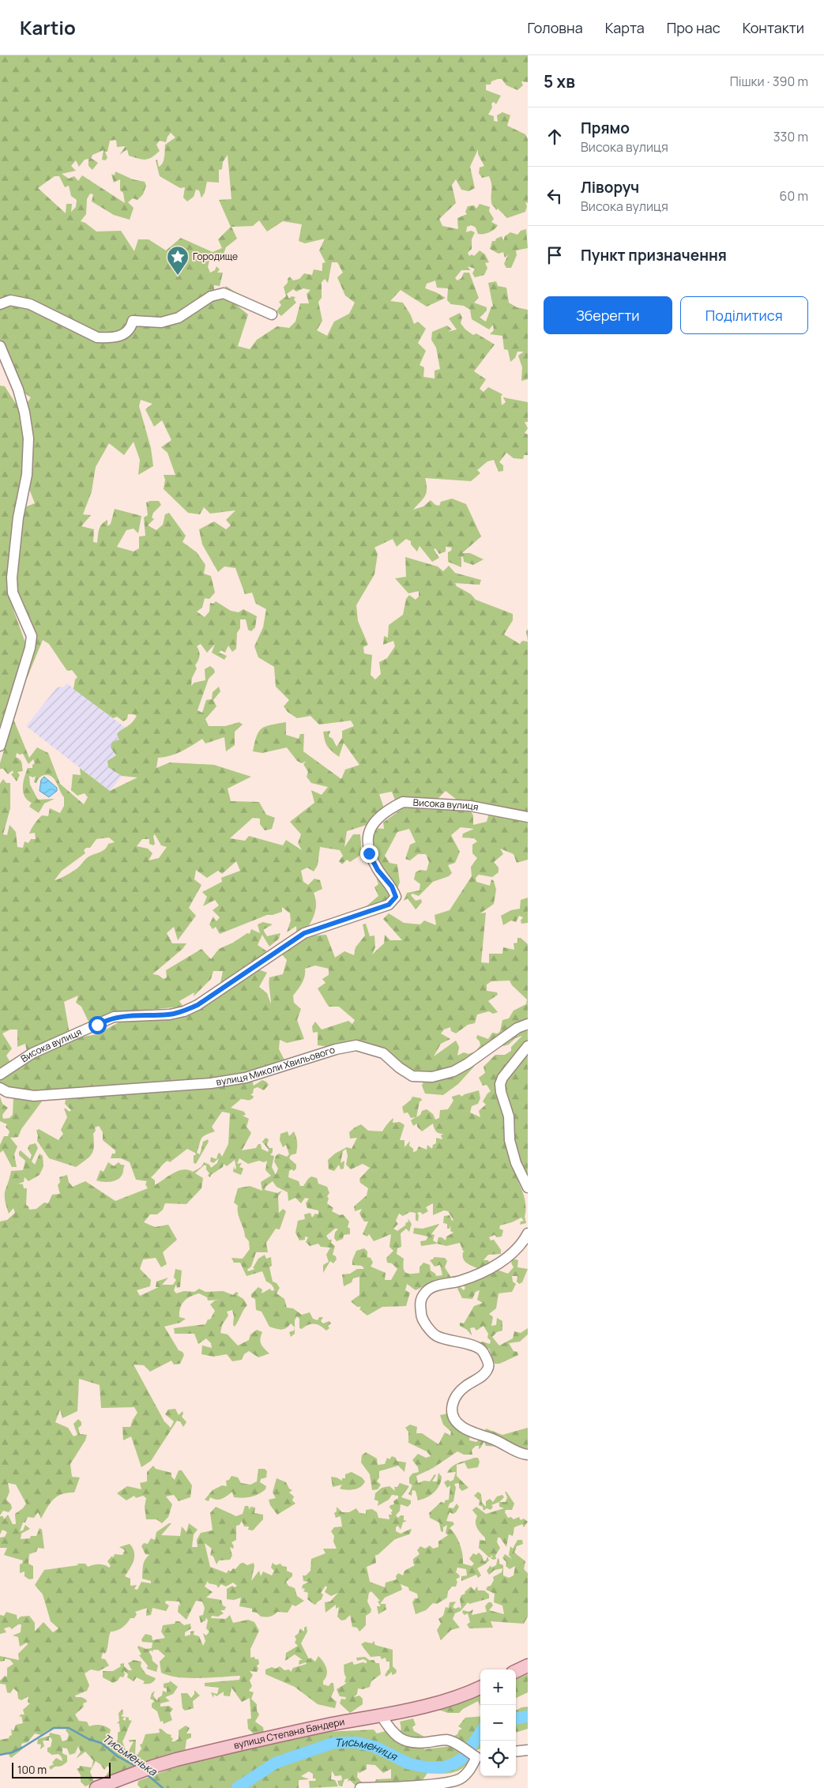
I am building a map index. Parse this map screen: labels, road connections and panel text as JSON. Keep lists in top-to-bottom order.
{
  "streets": {
    "main road": ["вулиця Степана Бандери"],
    "street": ["Висока вулиця", "вулиця Миколи Хвильового"]
  },
  "water": ["Тисьмениця", "Тисьменька"],
  "places": {
    "place": ["Городище"]
  },
  "scale_bar": "100 m",
  "page": {
    "header": "Kartio",
    "nav": [
      "Головна",
      "Карта",
      "Про нас",
      "Контакти"
    ],
    "heading": ["5 хв", "Пішки · 390 m"],
    "list": [
      ["Прямо", "Висока вулиця", "330 m"],
      ["Ліворуч", "Висока вулиця", "60 m"],
      "Пункт призначення"
    ],
    "buttons": ["Зберегти", "Поділитися"],
    "map_buttons": ["+", "−"],
    "scale": "100 m"
  }
}
